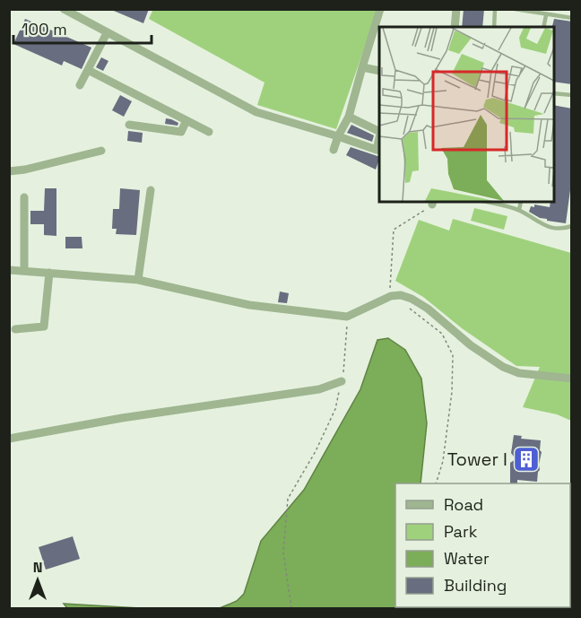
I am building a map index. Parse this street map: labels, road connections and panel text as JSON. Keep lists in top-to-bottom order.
{
  "places": {
    "building": ["Tower I"]
  },
  "legend": [
    "Road",
    "Park",
    "Water",
    "Building"
  ],
  "scale_bar": "100 m",
  "north": "top"
}
